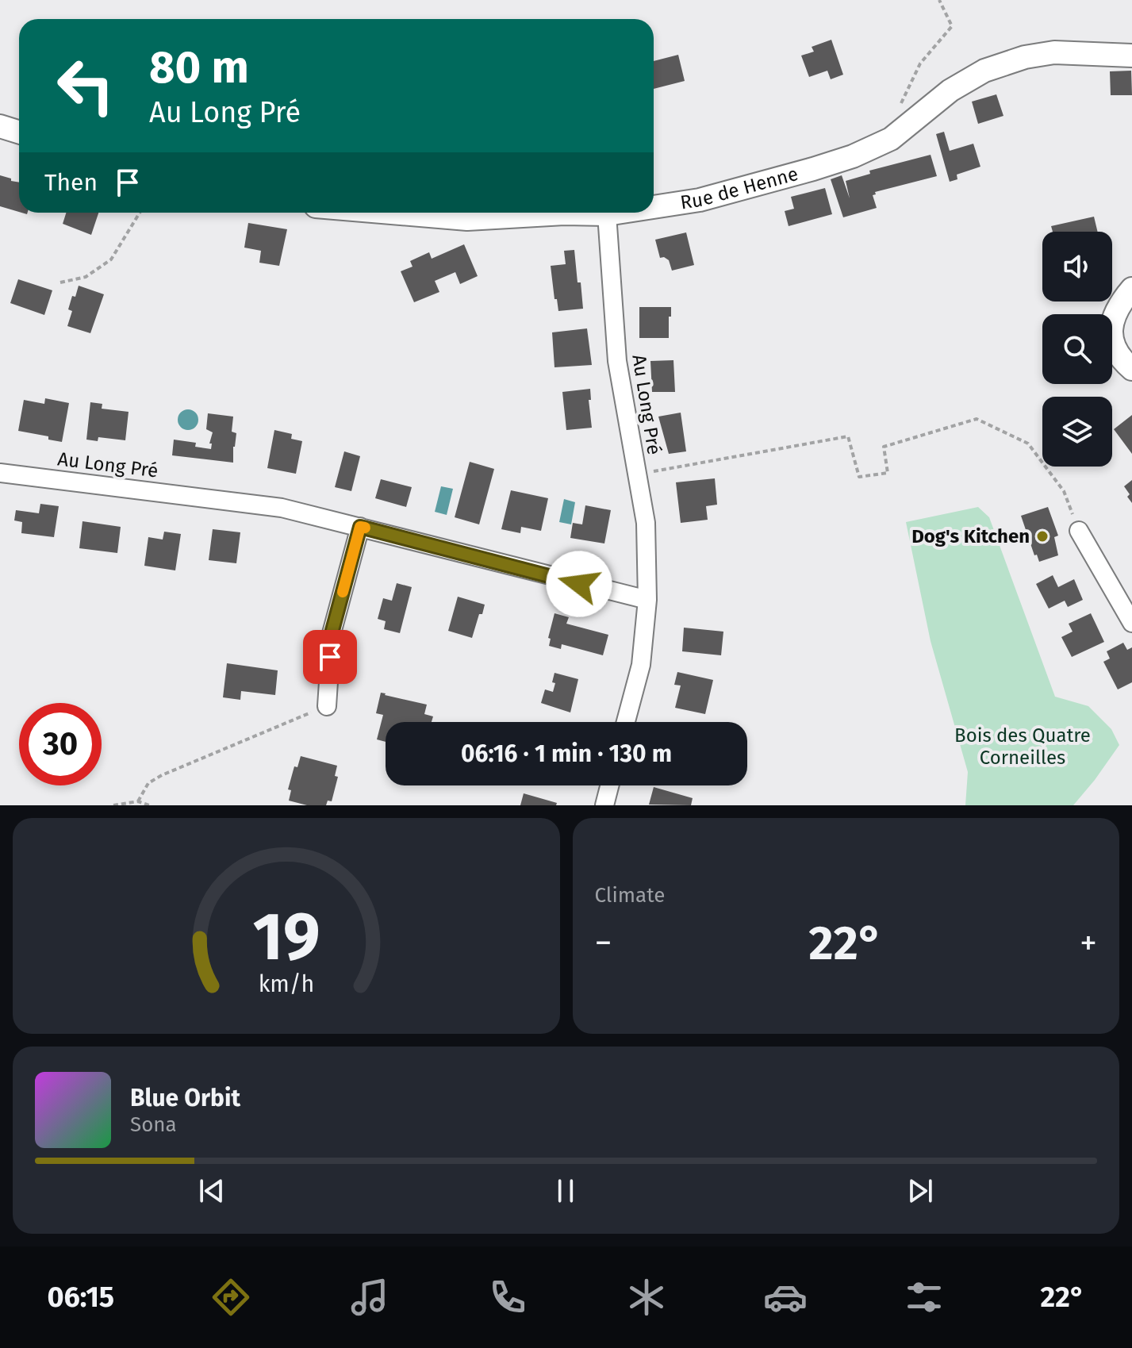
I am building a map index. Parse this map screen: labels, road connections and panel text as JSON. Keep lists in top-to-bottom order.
{
  "streets": {
    "street": ["Rue de Henne", "Au Long Pré"]
  },
  "crossings": [
    ["Rue de Henne", "Au Long Pré"]
  ],
  "parks": ["Bois des Quatre Corneilles"],
  "places": ["Dog's Kitchen"],
  "page": {
    "turn": ["80 m", "Au Long Pré"],
    "then": "Then",
    "limit": "30",
    "trip": "06:16 · 1 min · 130 m",
    "tile": "Climate",
    "heat": ["−", "22°", "+"],
    "song": ["Blue Orbit", "Sona"],
    "tabs": ["06:15", "22°"],
    "gauge": ["19", "km/h"]
  }
}
